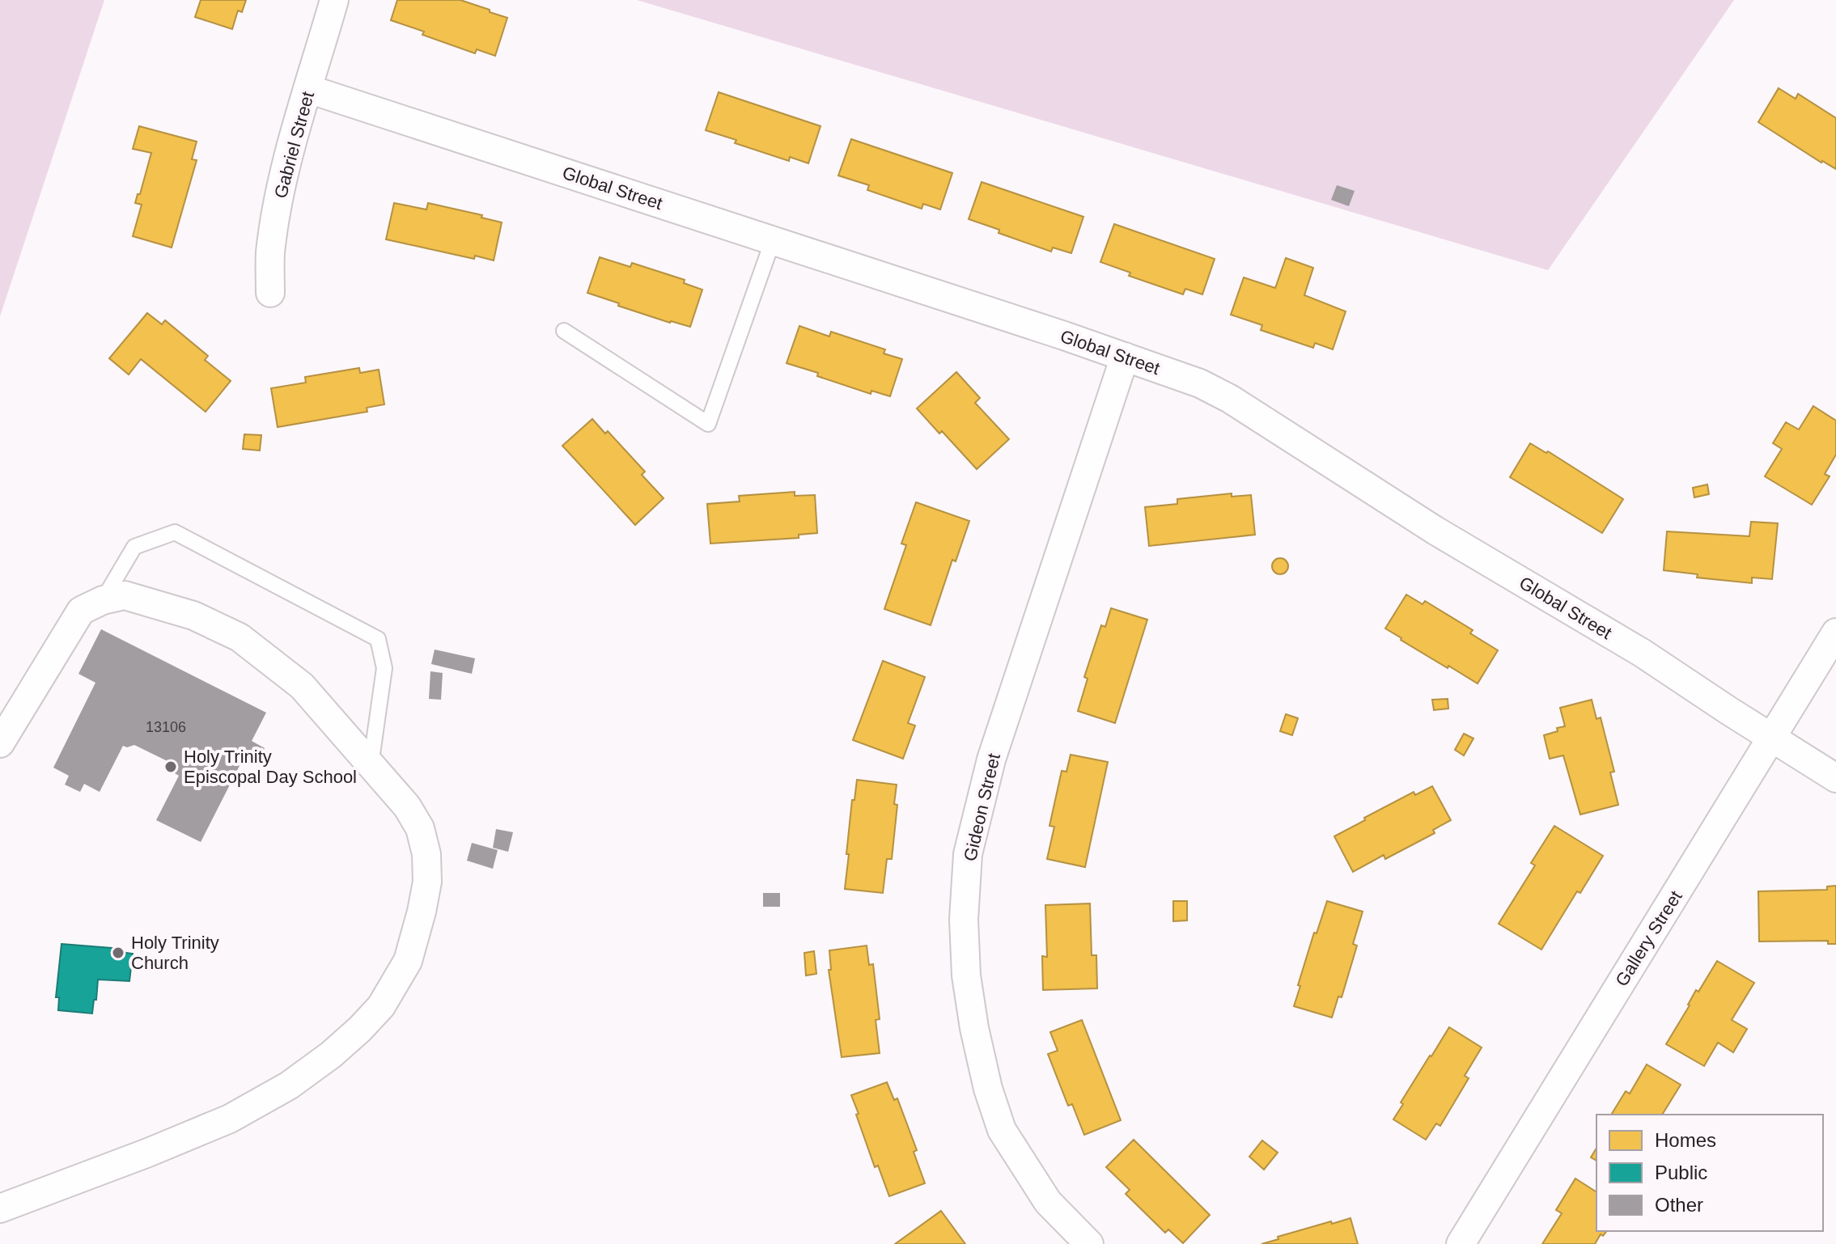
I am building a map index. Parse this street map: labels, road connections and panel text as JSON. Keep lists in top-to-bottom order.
{
  "streets": {
    "street": [
      "Gabriel Street",
      "Global Street",
      "Gideon Street",
      "Gallery Street"
    ]
  },
  "crossings": [
    ["Gabriel Street", "Global Street"],
    ["Global Street", "Gideon Street"],
    ["Global Street", "Gallery Street"]
  ],
  "places": ["Holy Trinity Episcopal Day School", "Holy Trinity Church"],
  "house_numbers": ["13106"],
  "legend": ["Homes", "Public", "Other"]
}
